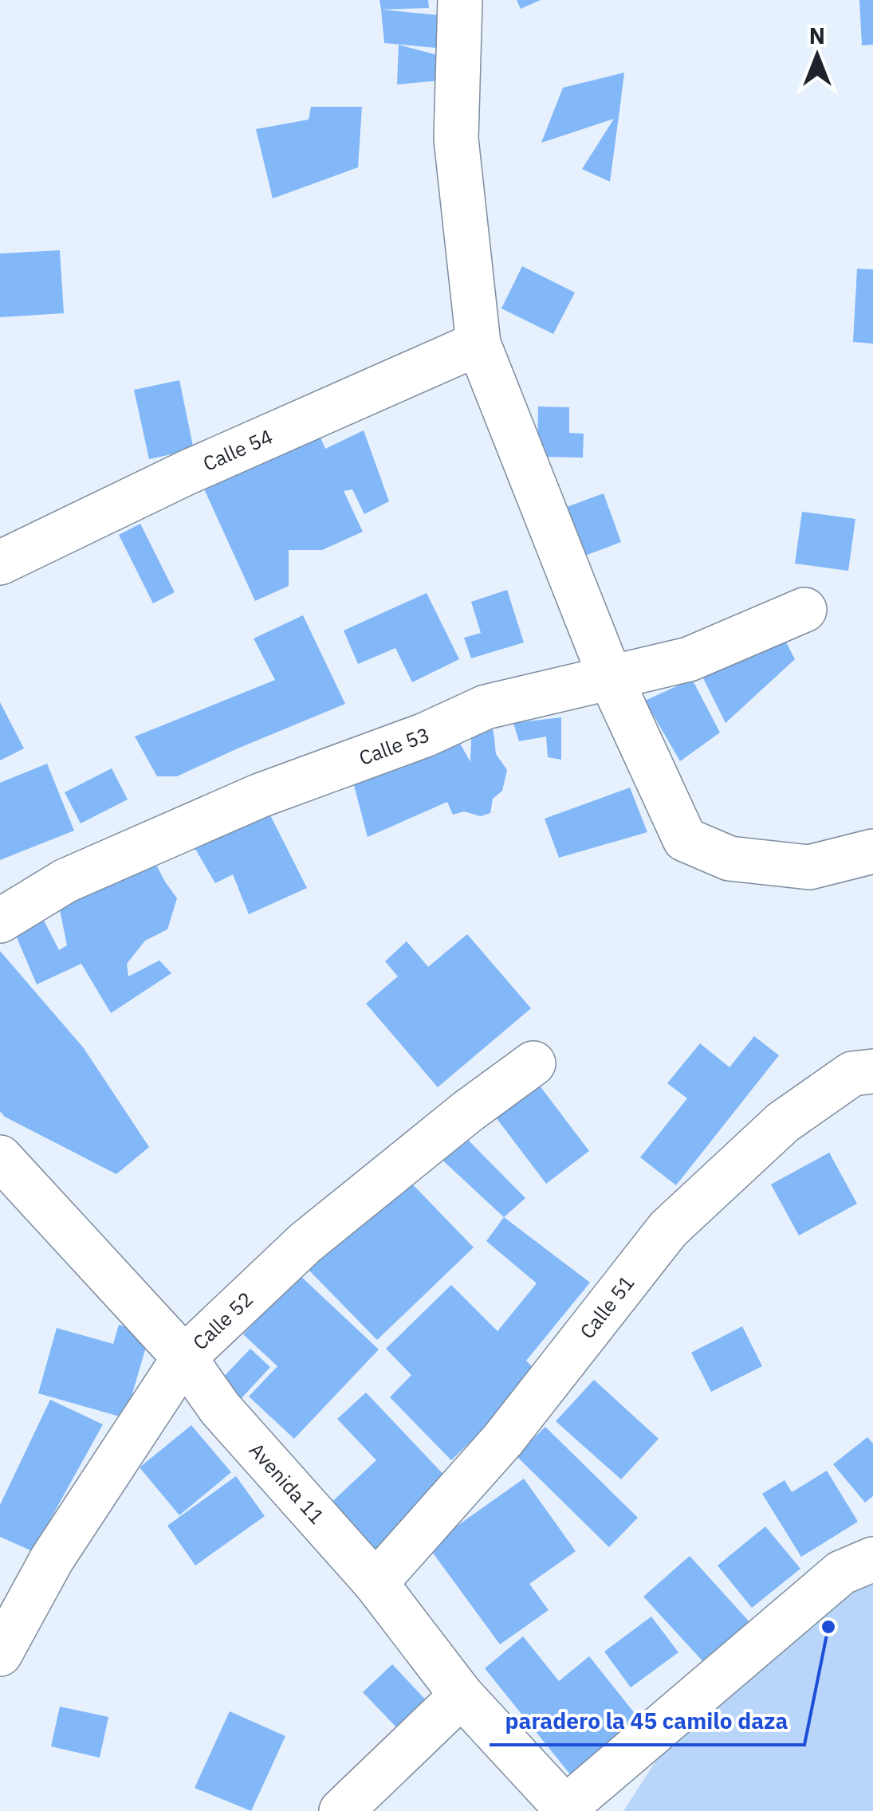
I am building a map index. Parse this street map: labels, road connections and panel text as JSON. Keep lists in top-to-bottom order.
{
  "streets": {
    "street": [
      "Calle 54",
      "Calle 53",
      "Calle 51",
      "Calle 52",
      "Avenida 11"
    ]
  },
  "crossings": [
    ["Calle 51", "Avenida 11"],
    ["Calle 52", "Avenida 11"]
  ],
  "places": ["paradero la 45 camilo daza"],
  "north": "top"
}
